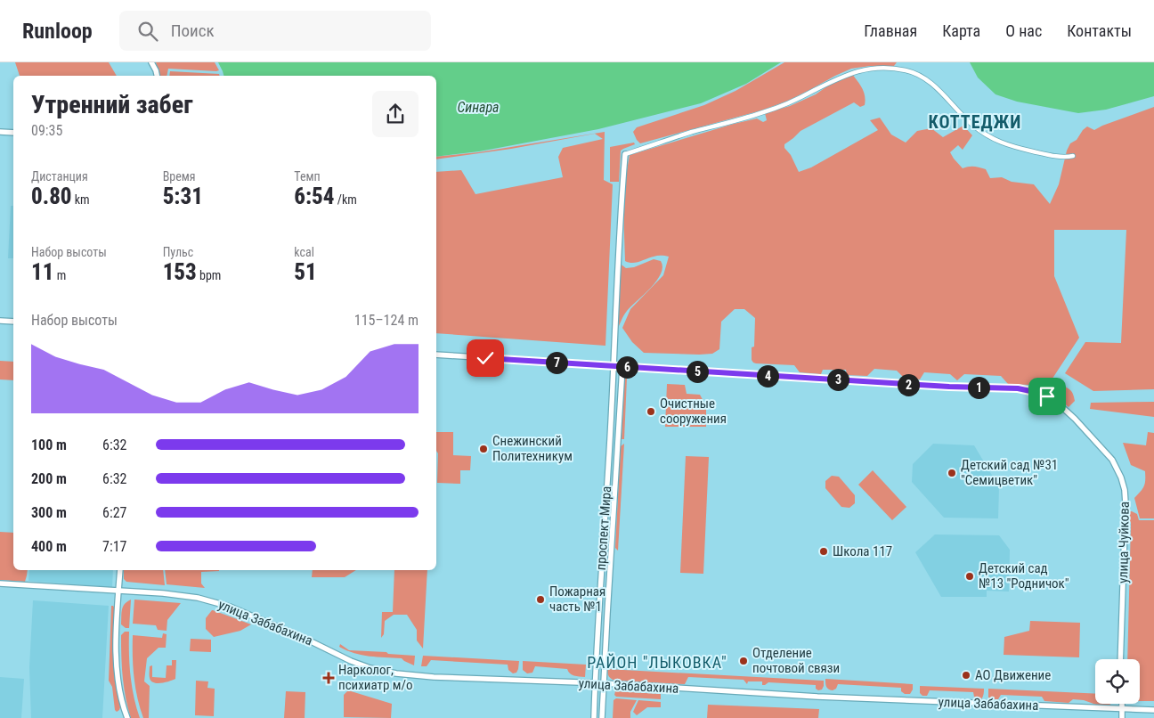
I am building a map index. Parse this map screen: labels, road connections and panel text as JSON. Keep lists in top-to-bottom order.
{
  "streets": {
    "street": ["проспект Мира", "улица Чуйкова", "улица Забабахина"]
  },
  "crossings": [
    ["проспект Мира", "улица Чуйкова"],
    ["проспект Мира", "улица Забабахина"]
  ],
  "districts": ["КОТТЕДЖИ", "РАЙОН \"ЛЫКОВКА\""],
  "water": ["Синара"],
  "places": {
    "other": [
      "Очистные сооружения",
      "Снежинский Политехникум",
      "Детский сад №31 \"Семицветик\"",
      "Школа 117",
      "Детский сад №13 \"Родничок\"",
      "Пожарная часть №1",
      "Отделение почтовой связи",
      "АО Движение"
    ],
    "health": ["Нарколог, психиатр м/о"]
  },
  "page": {
    "header": "Runloop",
    "search": "Поиск",
    "nav": [
      "Главная",
      "Карта",
      "О нас",
      "Контакты"
    ],
    "heading": ["Утренний забег", "09:35"],
    "stats": [
      ["Дистанция", "0.80 km"],
      ["Время", "5:31"],
      ["Темп", "6:54 /km"],
      ["Набор высоты", "11 m"],
      ["Пульс", "153 bpm"],
      ["kcal", "51"]
    ],
    "chart": ["Набор высоты", "115–124 m"],
    "pins": [
      "7",
      "6",
      "5",
      "4",
      "3",
      "2",
      "1"
    ],
    "list": [
      {
        "name": "100 m",
        "note": "6:32"
      },
      {
        "name": "200 m",
        "note": "6:32"
      },
      {
        "name": "300 m",
        "note": "6:27"
      },
      {
        "name": "400 m",
        "note": "7:17"
      }
    ]
  }
}
